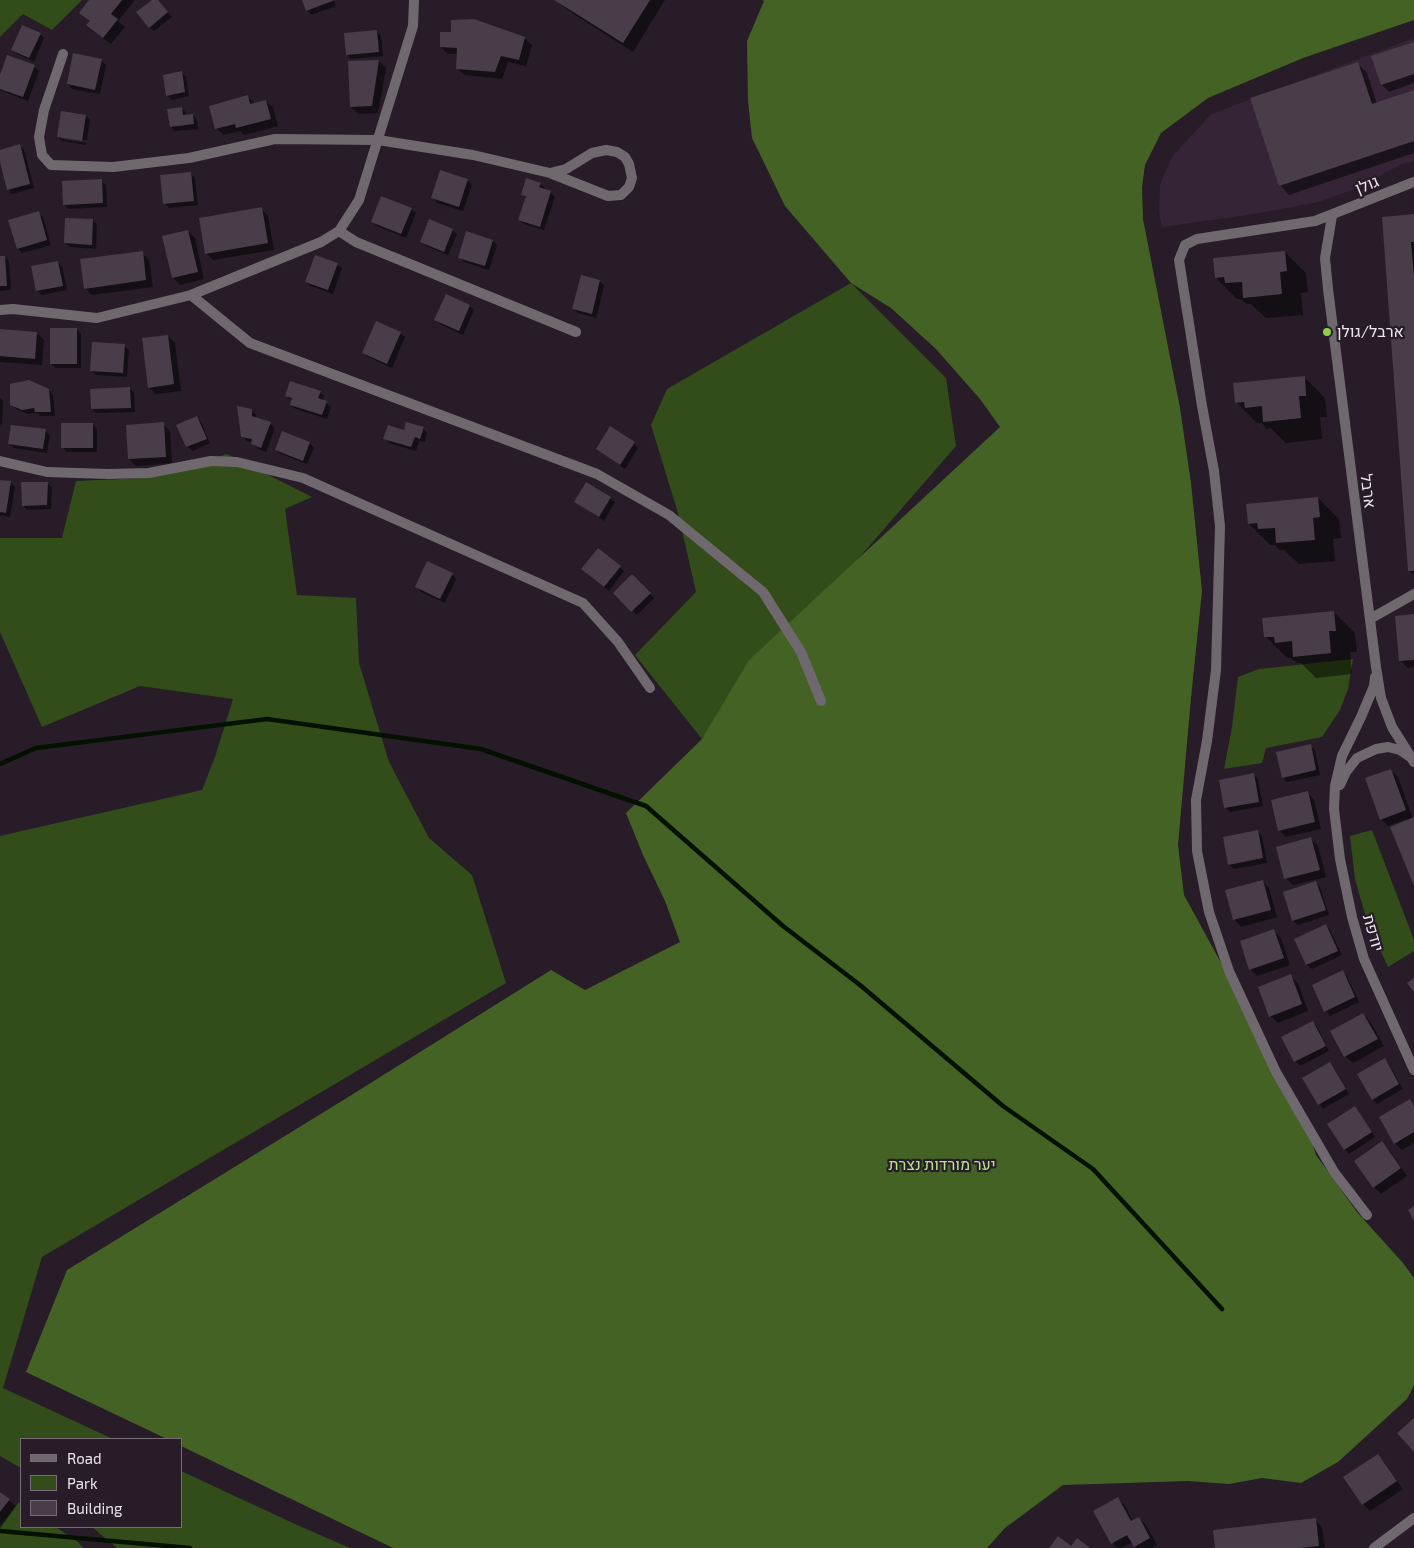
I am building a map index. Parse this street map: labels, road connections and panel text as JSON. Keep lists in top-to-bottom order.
{
  "streets": {
    "street": ["גולן", "ארבל", "יודפת"]
  },
  "crossings": [
    ["גולן", "ארבל"],
    ["ארבל", "יודפת"]
  ],
  "parks": ["יער מורדות נצרת"],
  "places": ["ארבל/גולן"],
  "legend": ["Road", "Park", "Building"]
}
